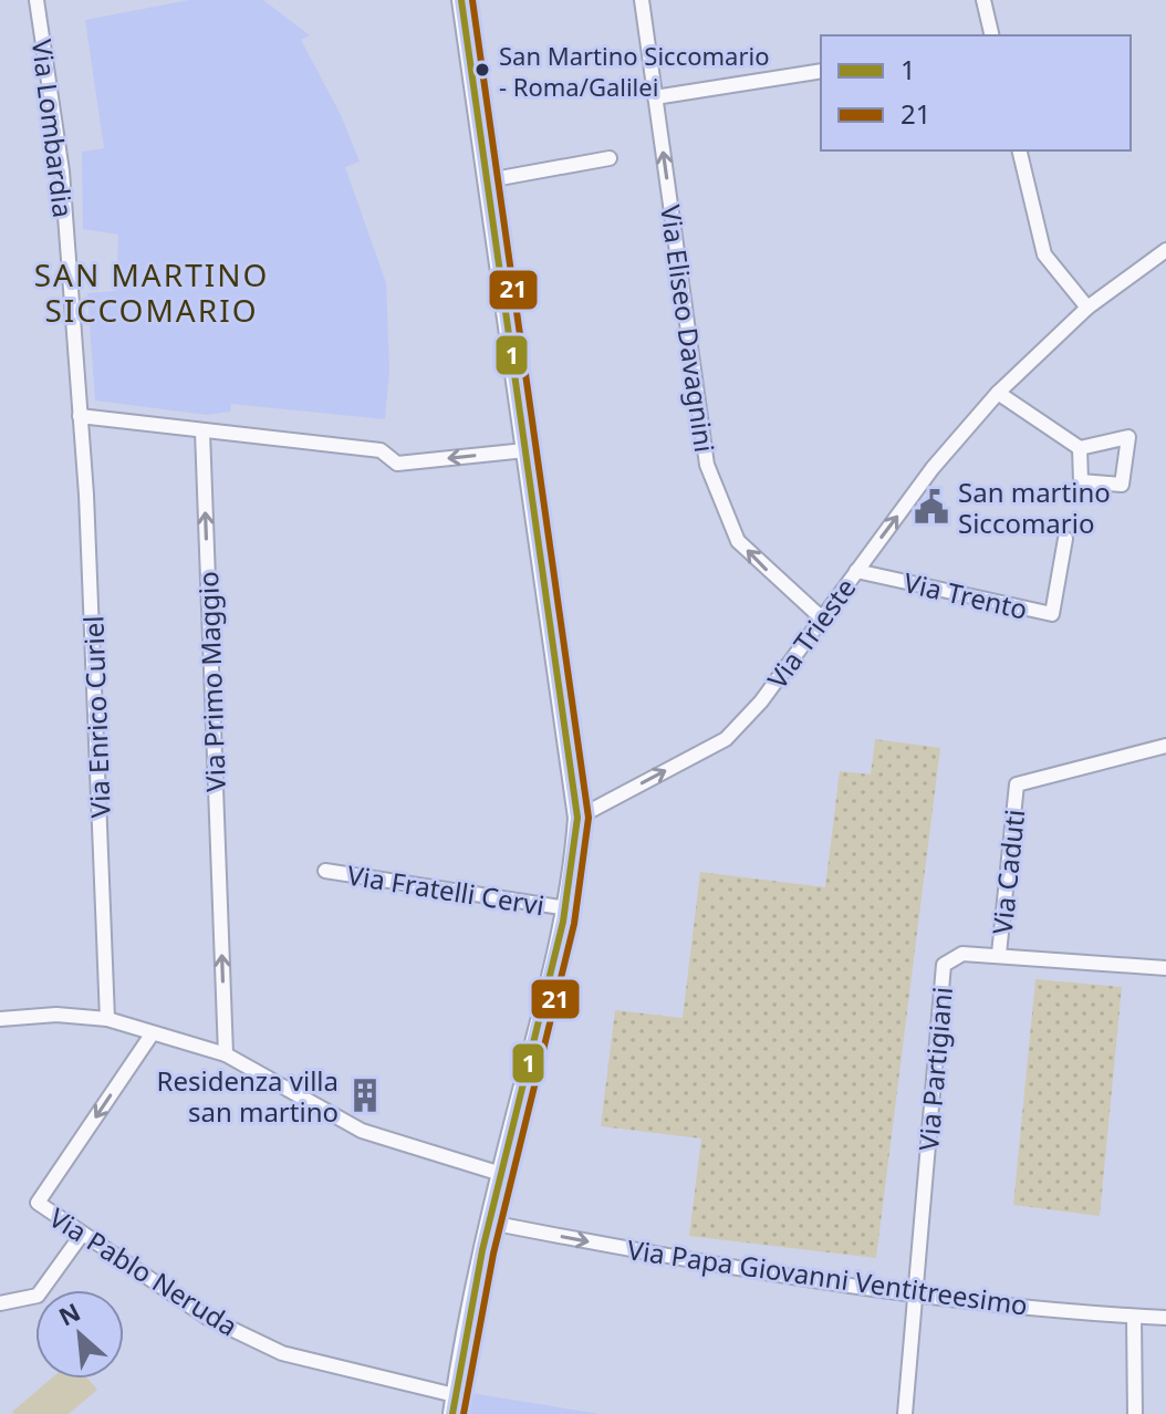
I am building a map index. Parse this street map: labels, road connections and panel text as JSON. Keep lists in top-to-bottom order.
{
  "streets": {
    "street": [
      "Via Lombardia",
      "Via Eliseo Davagnini",
      "Via Trento",
      "Via Trieste",
      "Via Primo Maggio",
      "Via Enrico Curiel",
      "Via Caduti",
      "Via Fratelli Cervi",
      "Via Partigiani",
      "Via Pablo Neruda",
      "Via Papa Giovanni Ventitreesimo"
    ]
  },
  "crossings": [
    ["Via Lombardia", "Via Enrico Curiel"],
    ["Via Eliseo Davagnini", "Via Trieste"],
    ["Via Trento", "Via Trieste"],
    ["Via Caduti", "Via Partigiani"],
    ["Via Partigiani", "Via Papa Giovanni Ventitreesimo"]
  ],
  "one_way": [
    "Via Eliseo Davagnini",
    "Via Trieste",
    "Via Primo Maggio",
    "Via Papa Giovanni Ventitreesimo"
  ],
  "districts": ["SAN MARTINO SICCOMARIO"],
  "places": {
    "other": ["San Martino Siccomario - Roma/Galilei"],
    "public building": ["San martino Siccomario"],
    "building": ["Residenza villa san martino"]
  },
  "lines": ["transit line 1", "transit line 21"],
  "legend": ["1", "21"],
  "north": "top left"
}
